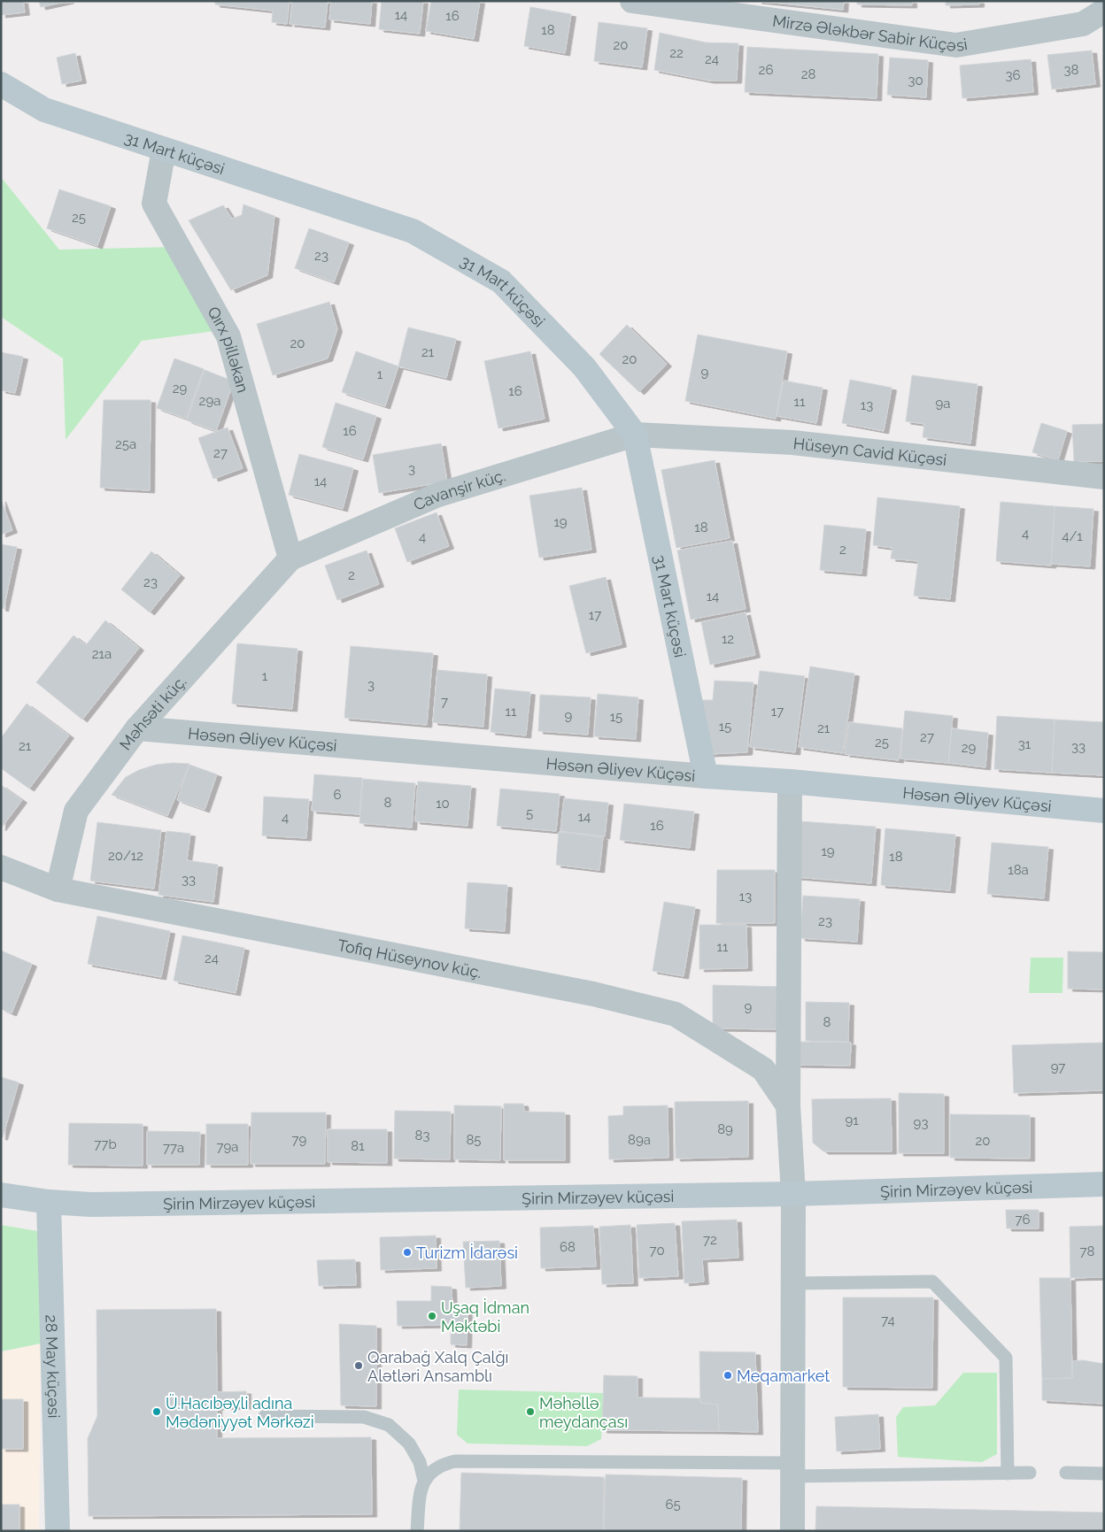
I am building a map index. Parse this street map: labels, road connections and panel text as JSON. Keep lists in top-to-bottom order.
{
  "streets": {
    "street": [
      "Mirzə Ələkbər Sabir Küçəsi",
      "31 Mart küçəsi",
      "Qırx pilləkan",
      "Hüseyn Cavid Küçəsi",
      "Cavanşir küç.",
      "Məhsəti küç.",
      "Həsən Əliyev Küçəsi",
      "Tofiq Hüseynov küç.",
      "Şirin Mirzəyev küçəsi",
      "28 May küçəsi"
    ]
  },
  "crossings": [
    ["31 Mart küçəsi", "Qırx pilləkan"],
    ["31 Mart küçəsi", "Hüseyn Cavid Küçəsi"],
    ["31 Mart küçəsi", "Cavanşir küç."],
    ["31 Mart küçəsi", "Həsən Əliyev Küçəsi"],
    ["Qırx pilləkan", "Cavanşir küç."],
    ["Qırx pilləkan", "Məhsəti küç."],
    ["Hüseyn Cavid Küçəsi", "Cavanşir küç."],
    ["Cavanşir küç.", "Məhsəti küç."],
    ["Məhsəti küç.", "Həsən Əliyev Küçəsi"],
    ["Məhsəti küç.", "Tofiq Hüseynov küç."],
    ["Şirin Mirzəyev küçəsi", "28 May küçəsi"]
  ],
  "places": [
    "Turizm İdarəsi",
    "Uşaq İdman Məktəbi",
    "Qarabağ Xalq Çalğı Alətləri Ansamblı",
    "Meqamarket",
    "Ü.Hacıbəyli adına Mədəniyyət Mərkəzi",
    "Məhəllə meydançası"
  ],
  "house_numbers": [
    "14",
    "16",
    "18",
    "20",
    "22",
    "24",
    "26",
    "38",
    "28",
    "36",
    "30",
    "25",
    "23",
    "20",
    "21",
    "20",
    "9",
    "1",
    "29",
    "16",
    "29a",
    "11",
    "9a",
    "13",
    "16",
    "25a",
    "27",
    "3",
    "14",
    "19",
    "18",
    "4",
    "4/1",
    "4",
    "2",
    "2",
    "23",
    "14",
    "17",
    "12",
    "21a",
    "1",
    "3",
    "7",
    "11",
    "17",
    "9",
    "15",
    "15",
    "21",
    "27",
    "25",
    "31",
    "21",
    "33",
    "29",
    "6",
    "8",
    "10",
    "5",
    "14",
    "4",
    "16",
    "19",
    "20/12",
    "18",
    "18a",
    "33",
    "13",
    "23",
    "11",
    "24",
    "9",
    "8",
    "97",
    "91",
    "93",
    "89",
    "83",
    "79",
    "85",
    "89a",
    "20",
    "77b",
    "81",
    "79a",
    "77a",
    "76",
    "72",
    "68",
    "70",
    "78",
    "74",
    "65"
  ]
}
